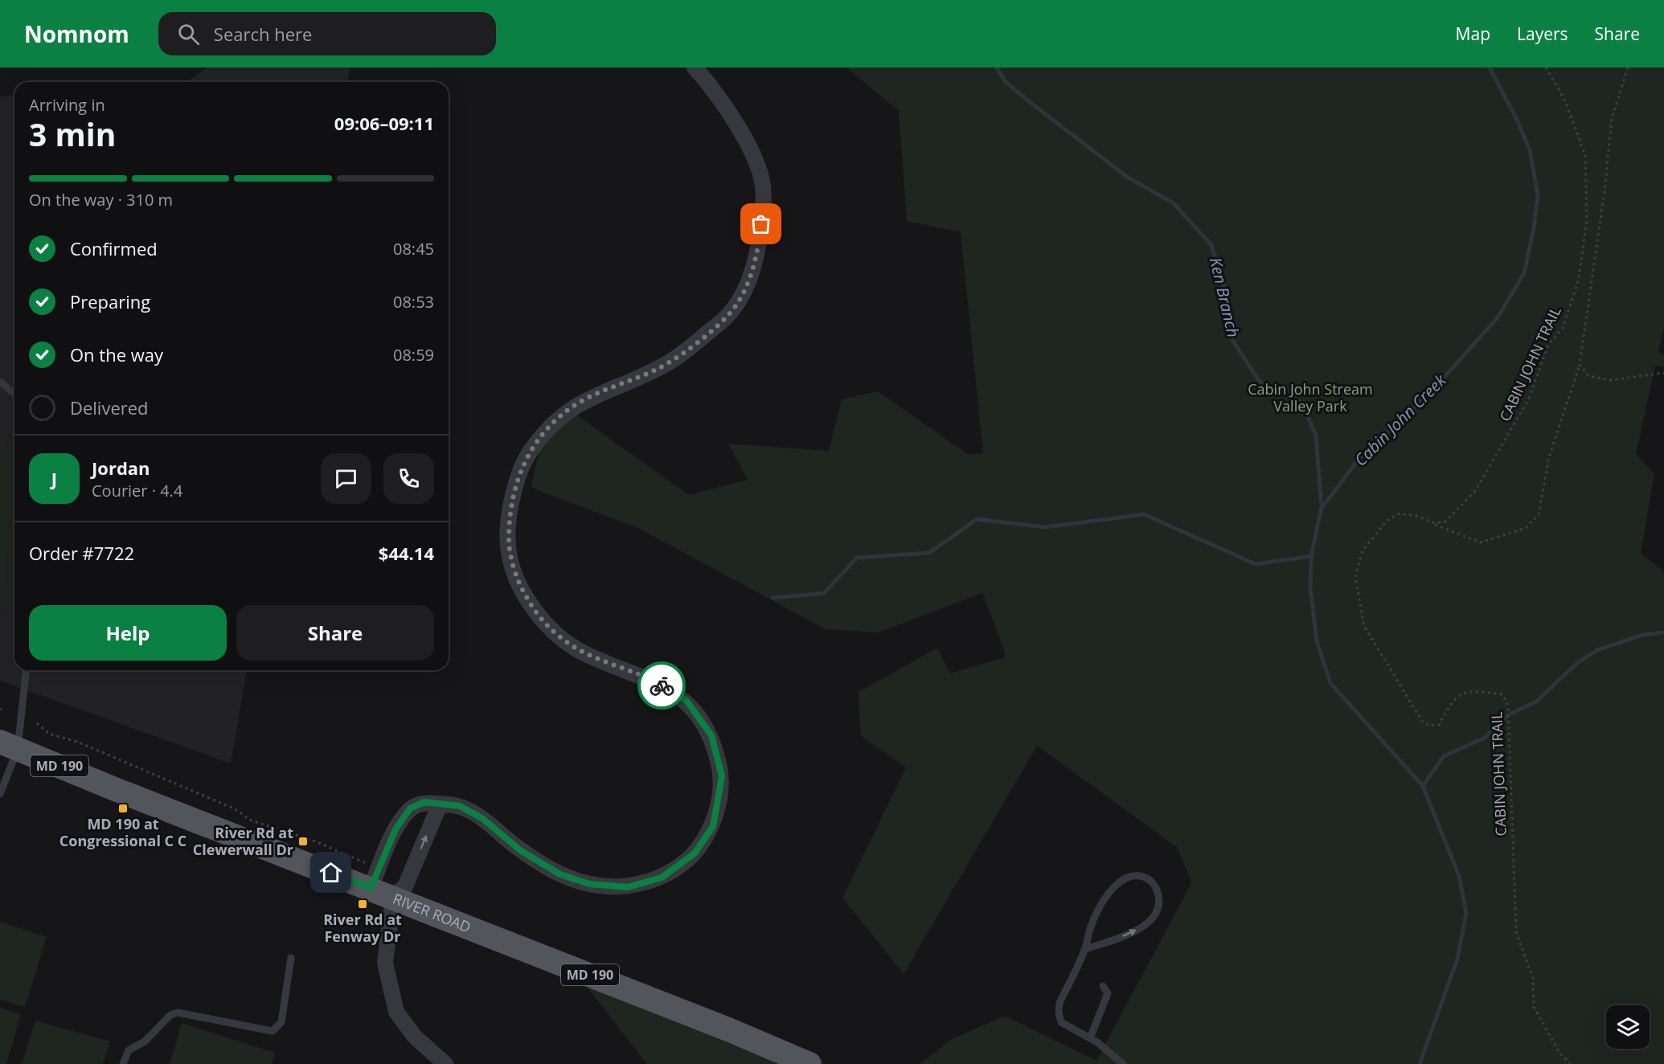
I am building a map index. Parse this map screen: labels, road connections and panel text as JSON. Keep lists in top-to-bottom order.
{
  "streets": {
    "main road": ["MD 190", "RIVER ROAD"],
    "path": ["CABIN JOHN TRAIL"]
  },
  "water": ["Ken Branch", "Cabin John Creek"],
  "parks": ["Cabin John Stream Valley Park"],
  "places": {
    "transit": ["MD 190 at Congressional C C", "River Rd at Clewerwall Dr", "River Rd at Fenway Dr"]
  },
  "page": {
    "header": "Nomnom",
    "search": "Search here",
    "nav": ["Map", "Layers", "Share"],
    "heading": ["3 min", "Arriving in", "09:06–09:11"],
    "panel": [
      "Jordan",
      "Courier · 4.4",
      "Order #7722",
      "$44.14"
    ],
    "bar": "On the way · 310 m",
    "list": [
      ["Confirmed", "08:45"],
      ["Preparing", "08:53"],
      ["On the way", "08:59"],
      "Delivered"
    ],
    "round": "J",
    "buttons": ["Help", "Share"]
  }
}
